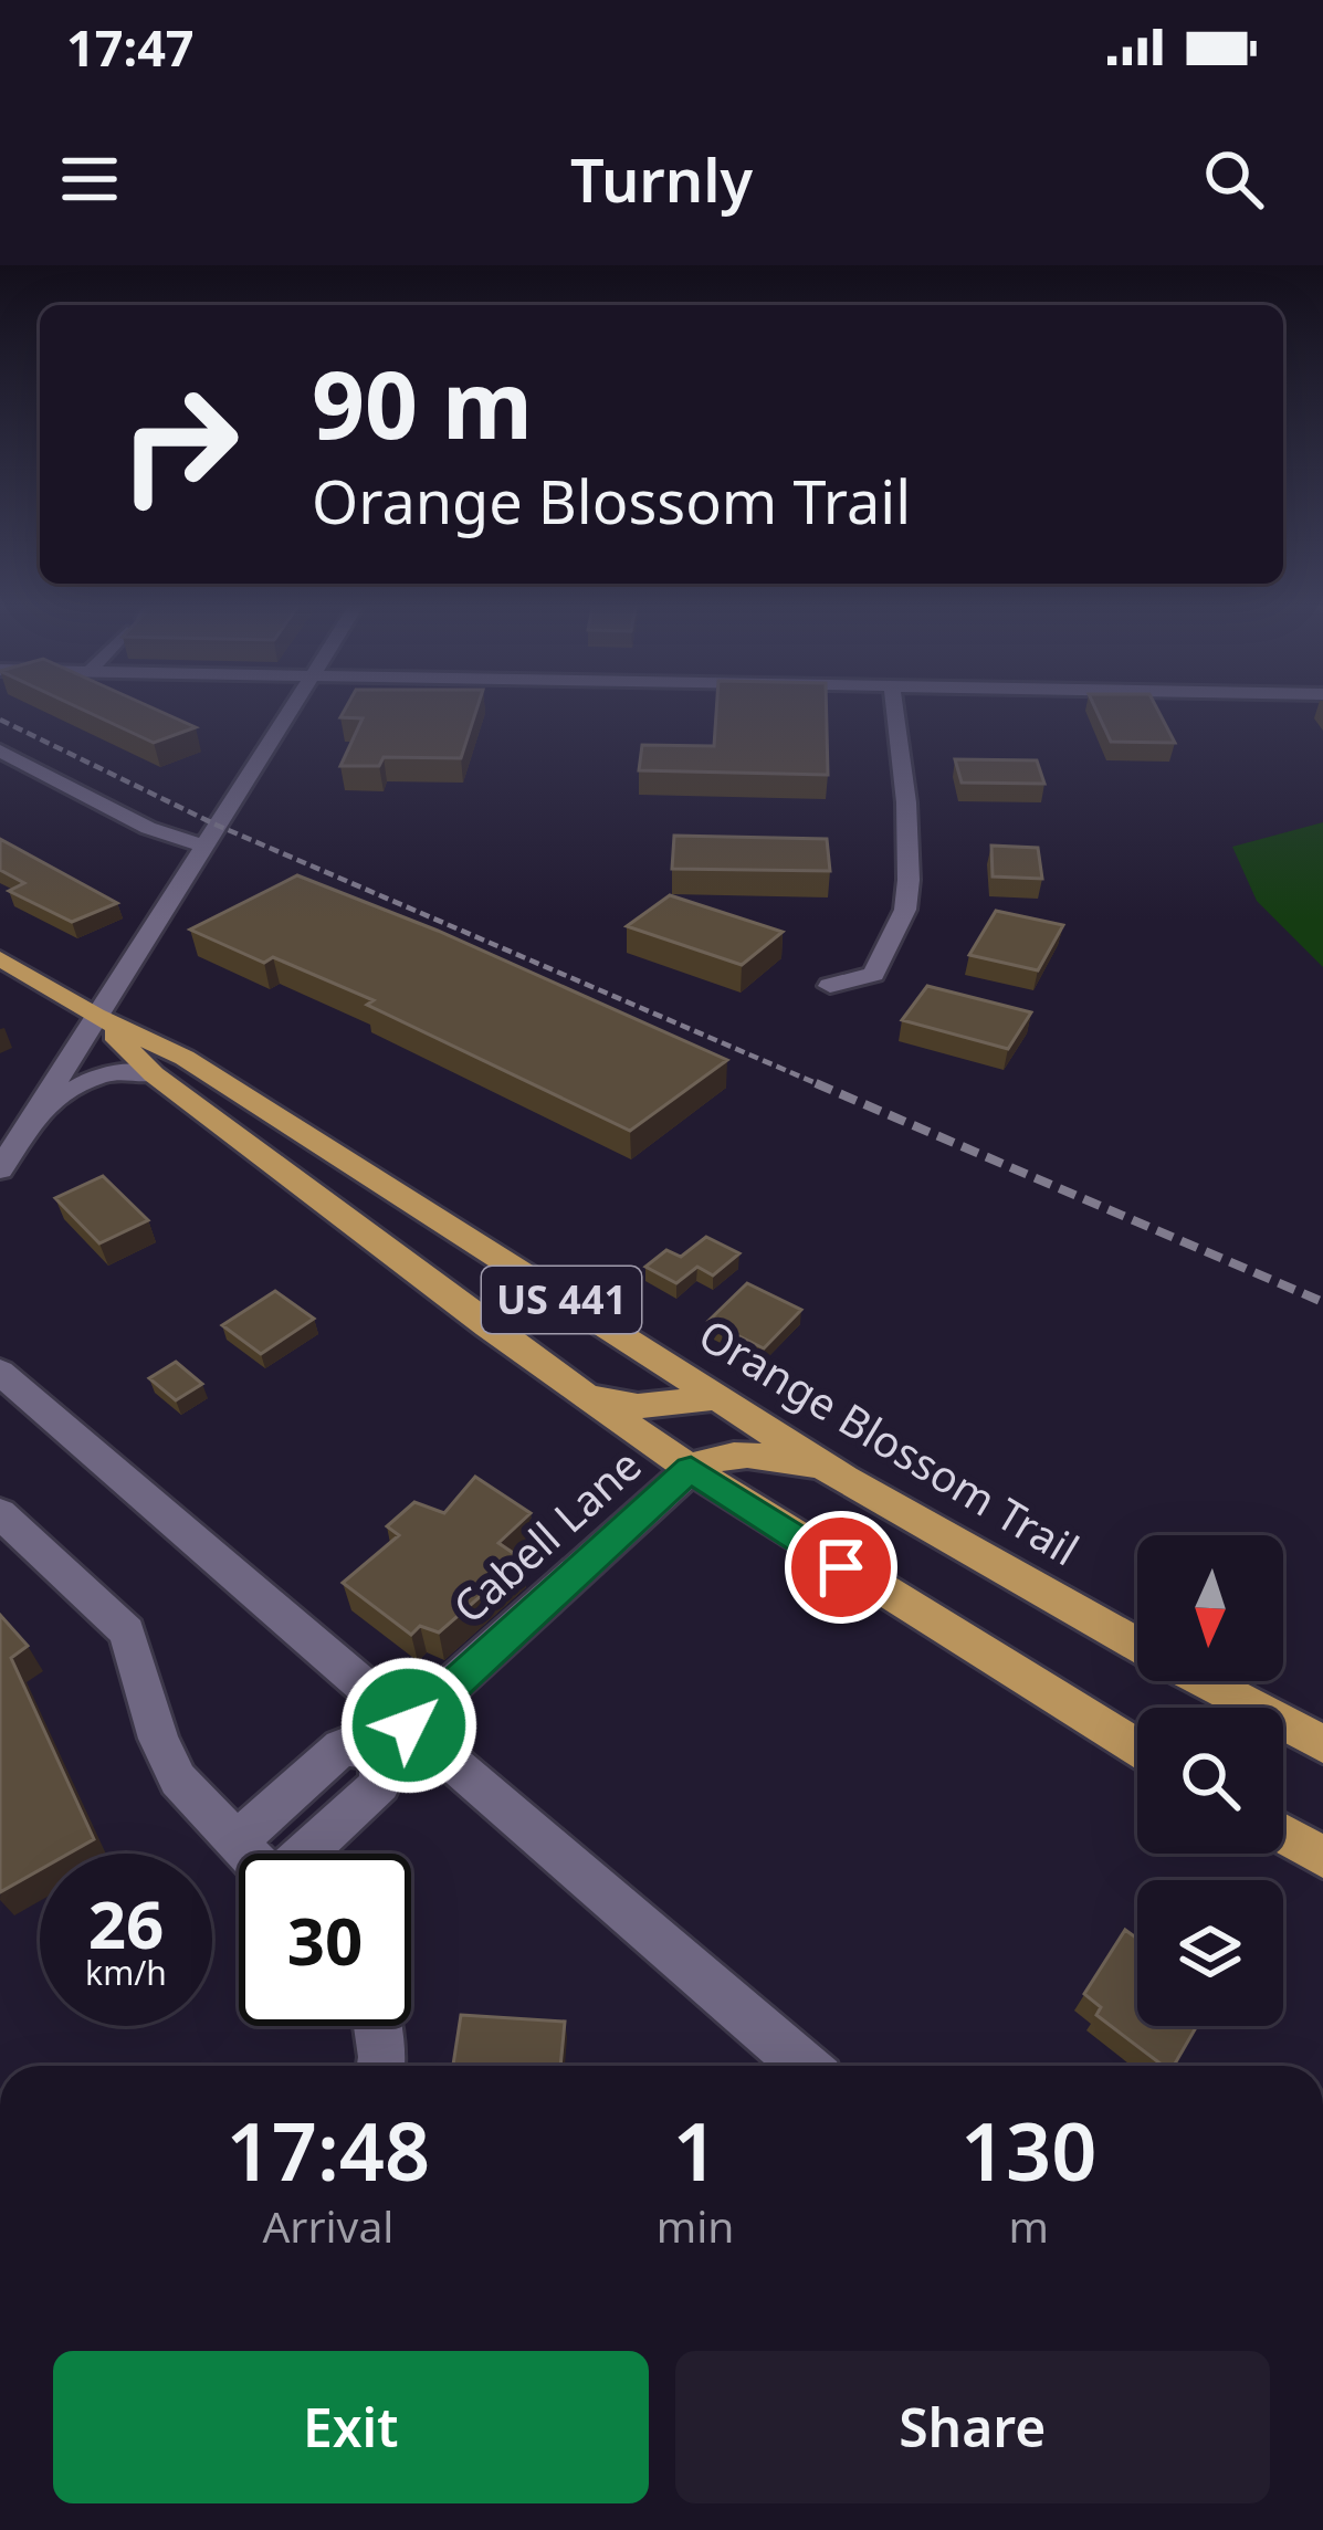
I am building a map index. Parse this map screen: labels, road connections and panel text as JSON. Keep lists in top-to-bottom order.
{
  "streets": {
    "main road": ["US 441", "Orange Blossom Trail"],
    "street": ["Cabell Lane"]
  },
  "crossings": [
    ["Orange Blossom Trail", "Cabell Lane"]
  ],
  "north": "bottom",
  "page": {
    "status": "17:47",
    "header": "Turnly",
    "turn": ["90 m", "Orange Blossom Trail"],
    "speed": "26 km/h",
    "limit": "30",
    "eta": [
      "17:48",
      "Arrival",
      "1",
      "min",
      "130",
      "m"
    ],
    "buttons": ["Exit", "Share"]
  }
}
